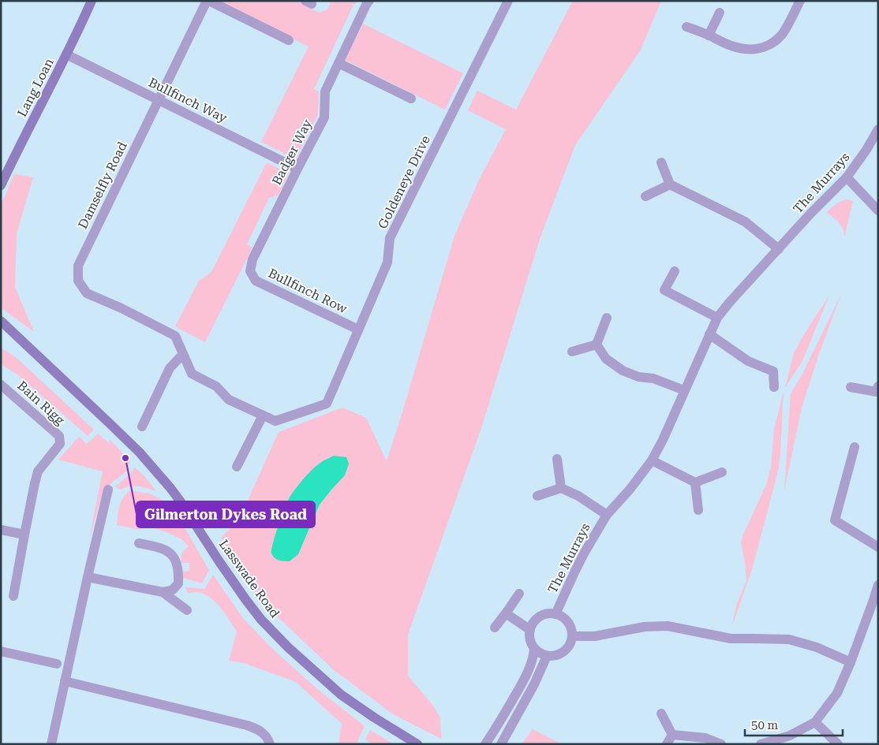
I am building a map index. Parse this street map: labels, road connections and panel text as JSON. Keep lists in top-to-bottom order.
{
  "streets": {
    "street": [
      "Lang Loan",
      "Bullfinch Way",
      "Badger Way",
      "Goldeneye Drive",
      "The Murrays",
      "Damselfly Road",
      "Bullfinch Row",
      "Bain Rigg",
      "Lasswade Road"
    ]
  },
  "crossings": [
    ["Lang Loan", "Bullfinch Way"],
    ["Bullfinch Way", "Badger Way"],
    ["Bullfinch Way", "Damselfly Road"],
    ["Badger Way", "Bullfinch Row"],
    ["Goldeneye Drive", "Damselfly Road"],
    ["Goldeneye Drive", "Bullfinch Row"]
  ],
  "places": ["Gilmerton Dykes Road"],
  "scale_bar": "50 m"
}
